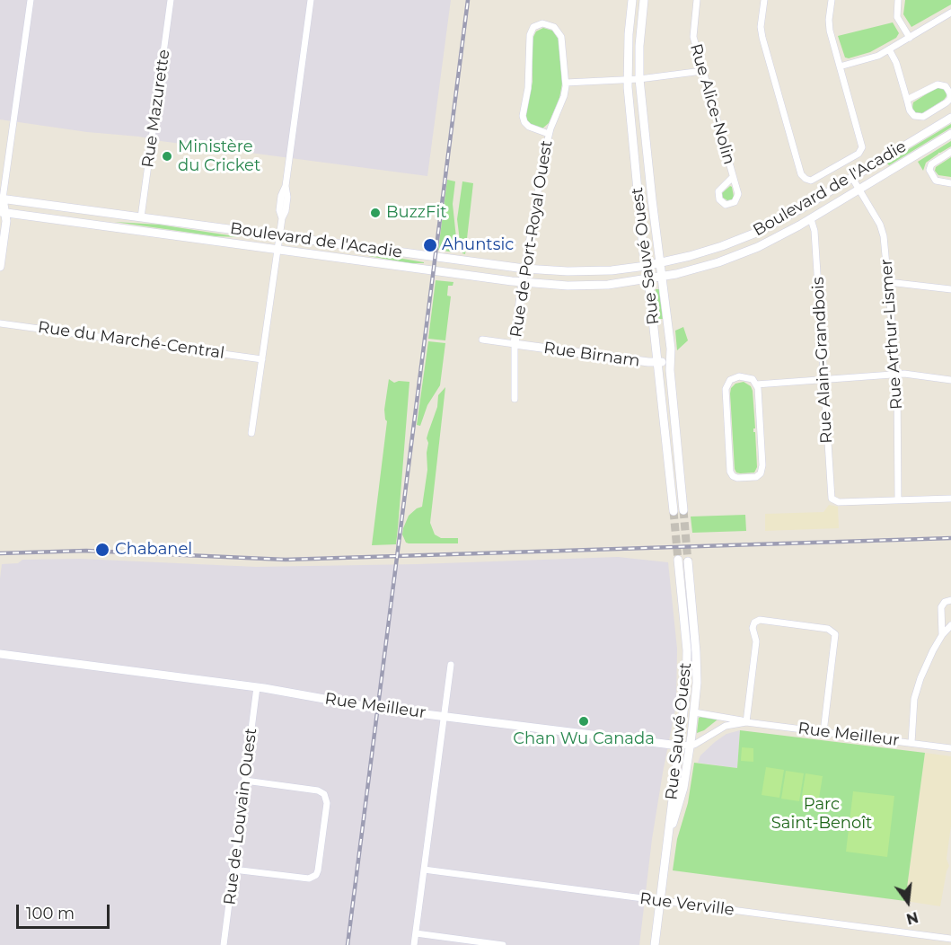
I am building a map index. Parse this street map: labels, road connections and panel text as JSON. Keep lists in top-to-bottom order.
{
  "streets": {
    "main road": [
      "Boulevard de l'Acadie",
      "Rue de Port-Royal Ouest",
      "Rue Sauvé Ouest",
      "Rue Birnam",
      "Rue Meilleur"
    ],
    "street": [
      "Rue Alice-Nolin",
      "Rue Mazurette",
      "Rue Arthur-Lismer",
      "Rue du Marché-Central",
      "Rue Alain-Grandbois",
      "Rue de Louvain Ouest",
      "Rue Verville"
    ]
  },
  "crossings": [
    ["Rue Mazurette", "Boulevard de l'Acadie"],
    ["Boulevard de l'Acadie", "Rue de Port-Royal Ouest"],
    ["Boulevard de l'Acadie", "Rue Sauvé Ouest"],
    ["Boulevard de l'Acadie", "Rue Arthur-Lismer"],
    ["Boulevard de l'Acadie", "Rue Alain-Grandbois"],
    ["Rue de Port-Royal Ouest", "Rue Birnam"],
    ["Rue Sauvé Ouest", "Rue Birnam"],
    ["Rue Sauvé Ouest", "Rue Meilleur"],
    ["Rue Sauvé Ouest", "Rue Verville"],
    ["Rue Arthur-Lismer", "Rue Alain-Grandbois"],
    ["Rue Meilleur", "Rue de Louvain Ouest"]
  ],
  "parks": ["Parc Saint-Benoît"],
  "places": [
    "Ministère du Cricket",
    "BuzzFit",
    "Ahuntsic",
    "Chabanel",
    "Chan Wu Canada"
  ],
  "scale_bar": "100 m",
  "north": "bottom"
}
